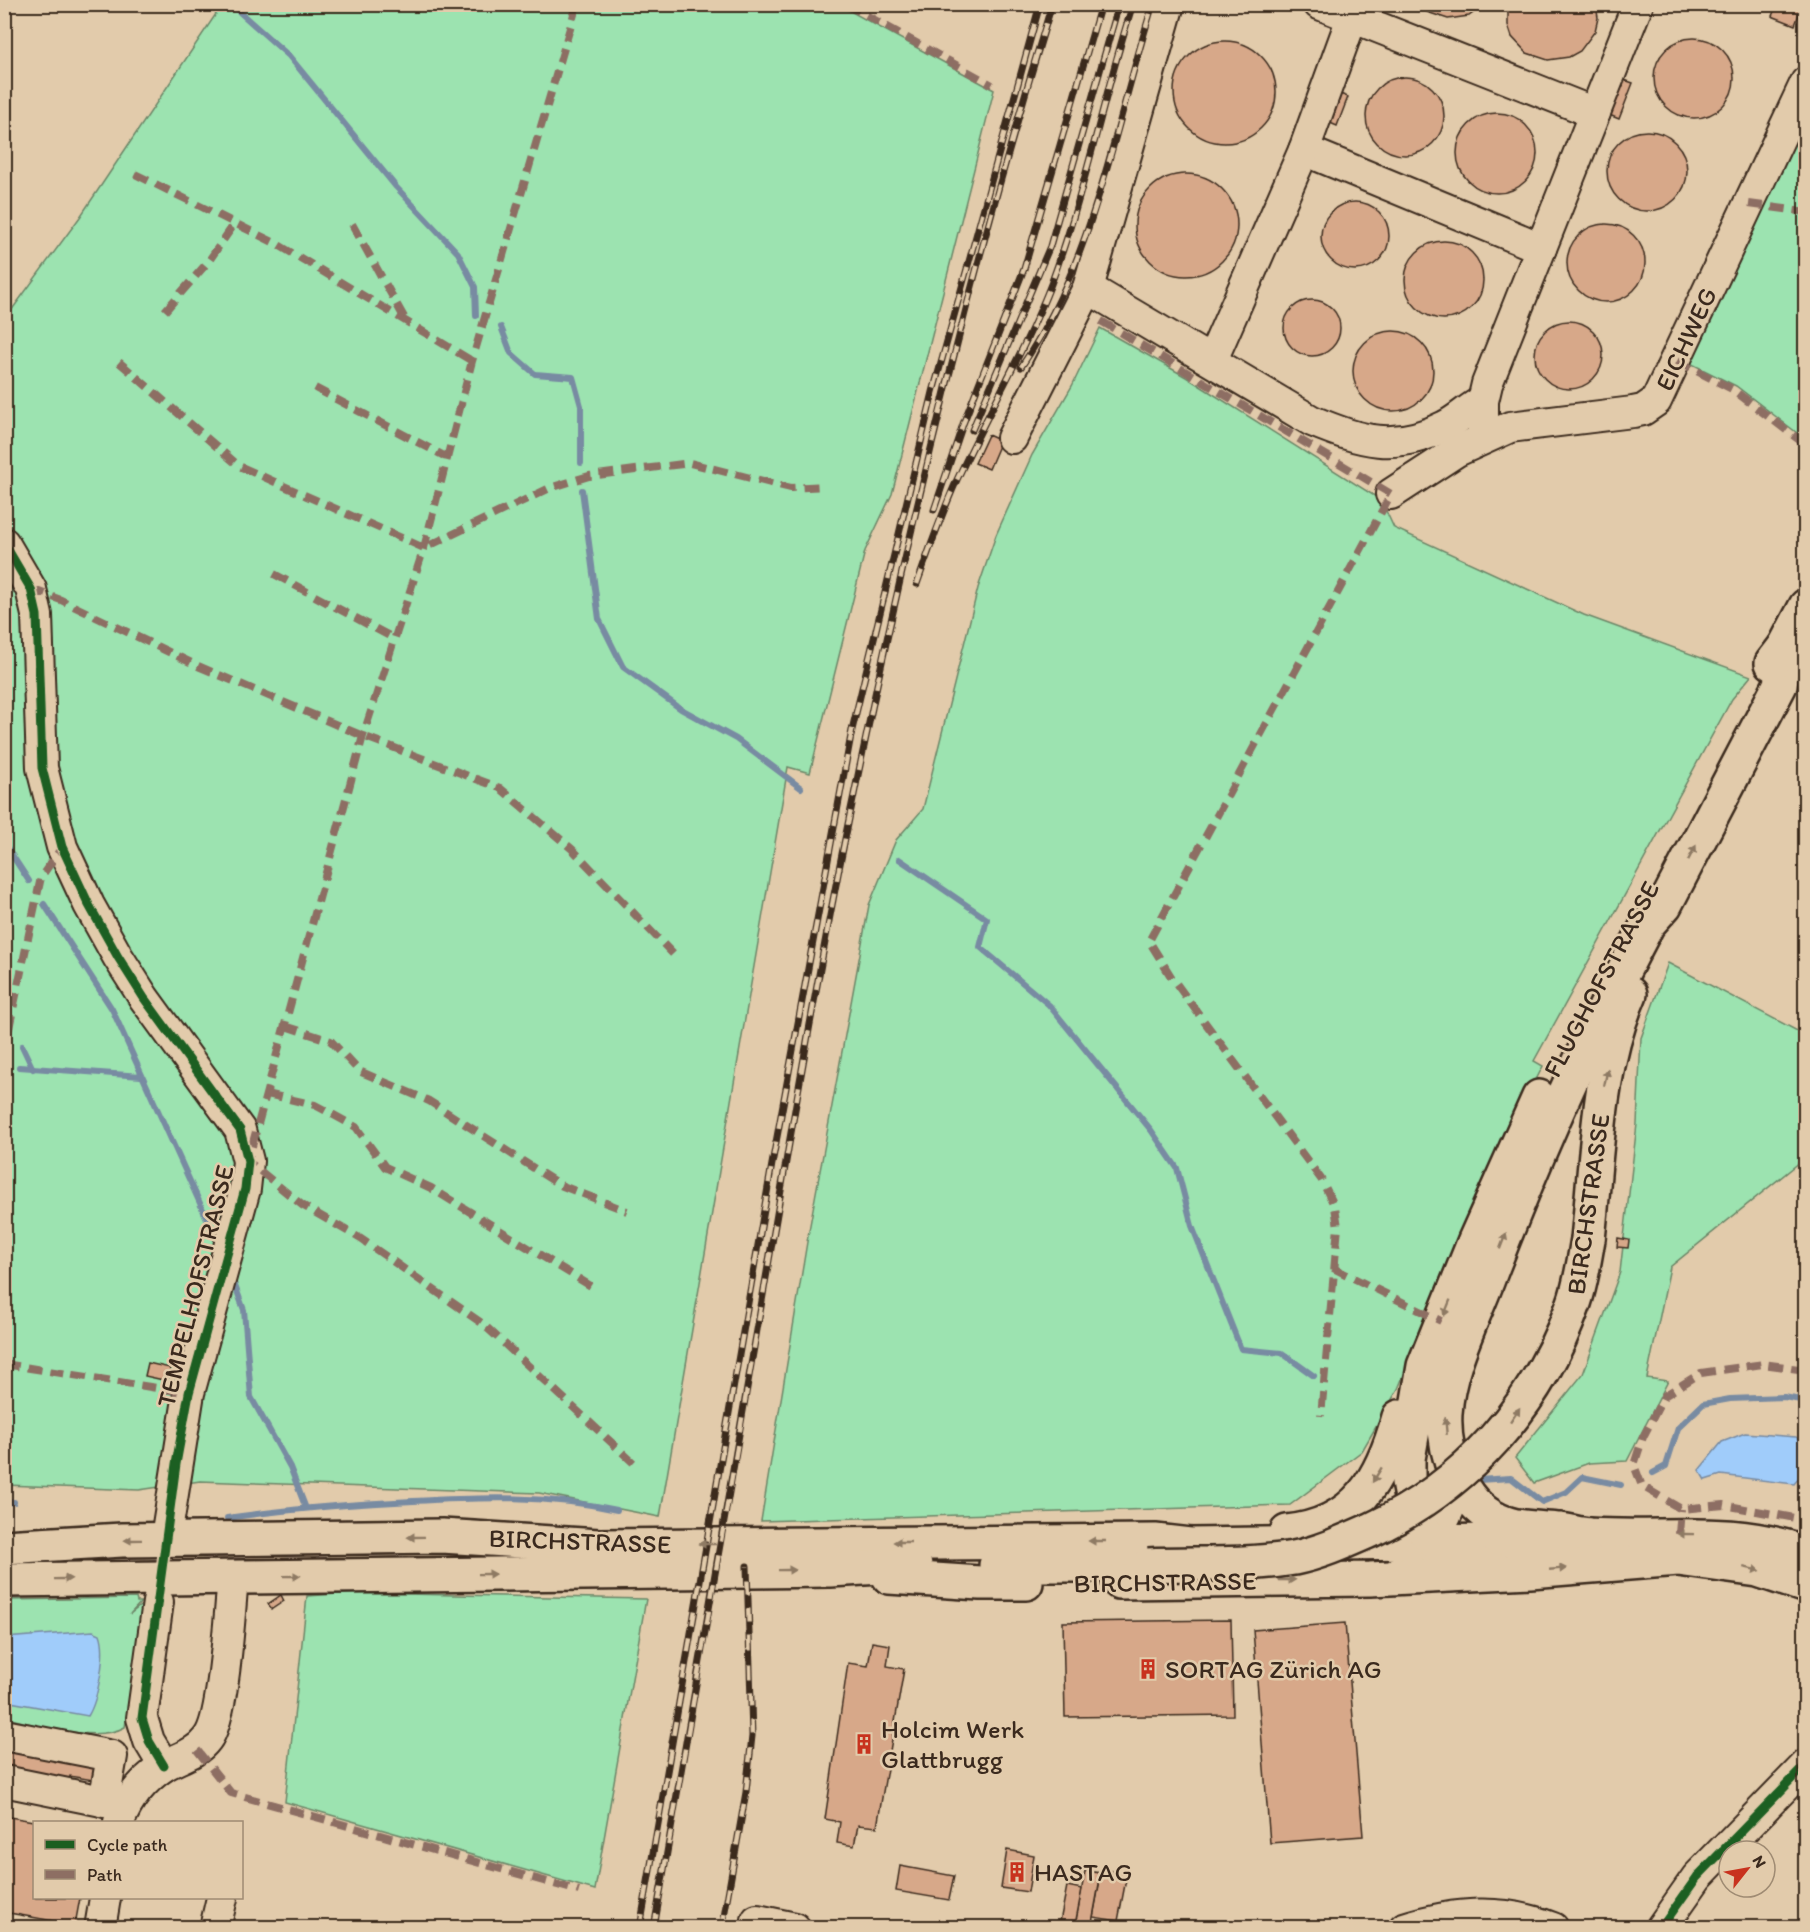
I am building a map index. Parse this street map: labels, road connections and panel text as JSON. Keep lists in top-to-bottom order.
{
  "streets": {
    "main road": ["FLUGHOFSTRASSE", "BIRCHSTRASSE"],
    "street": ["EICHWEG", "TEMPELHOFSTRASSE"]
  },
  "crossings": [
    ["FLUGHOFSTRASSE", "BIRCHSTRASSE"]
  ],
  "one_way": ["FLUGHOFSTRASSE"],
  "places": {
    "building": ["SORTAG Zürich AG", "Holcim Werk Glattbrugg", "HASTAG"]
  },
  "legend": ["Cycle path", "Path"],
  "north": "top right"
}
